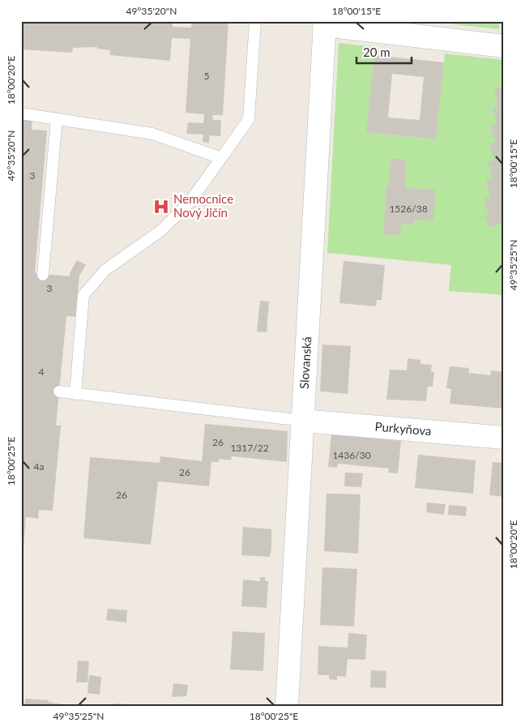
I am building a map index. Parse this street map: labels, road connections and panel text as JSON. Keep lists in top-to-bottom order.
{
  "streets": {
    "street": ["Slovanská", "Purkyňova"]
  },
  "crossings": [
    ["Slovanská", "Purkyňova"]
  ],
  "places": {
    "hospital": ["Nemocnice Nový Jičín"]
  },
  "house_numbers": [
    "5",
    "3",
    "1526/38",
    "3",
    "4",
    "26",
    "1317/22",
    "1436/30",
    "4a",
    "26",
    "26"
  ],
  "scale_bar": "20 m",
  "coordinates": [
    "49°35'20\"N",
    "18°00'15\"E",
    "18°00'20\"E",
    "49°35'25\"N",
    "18°00'25\"E"
  ]
}
